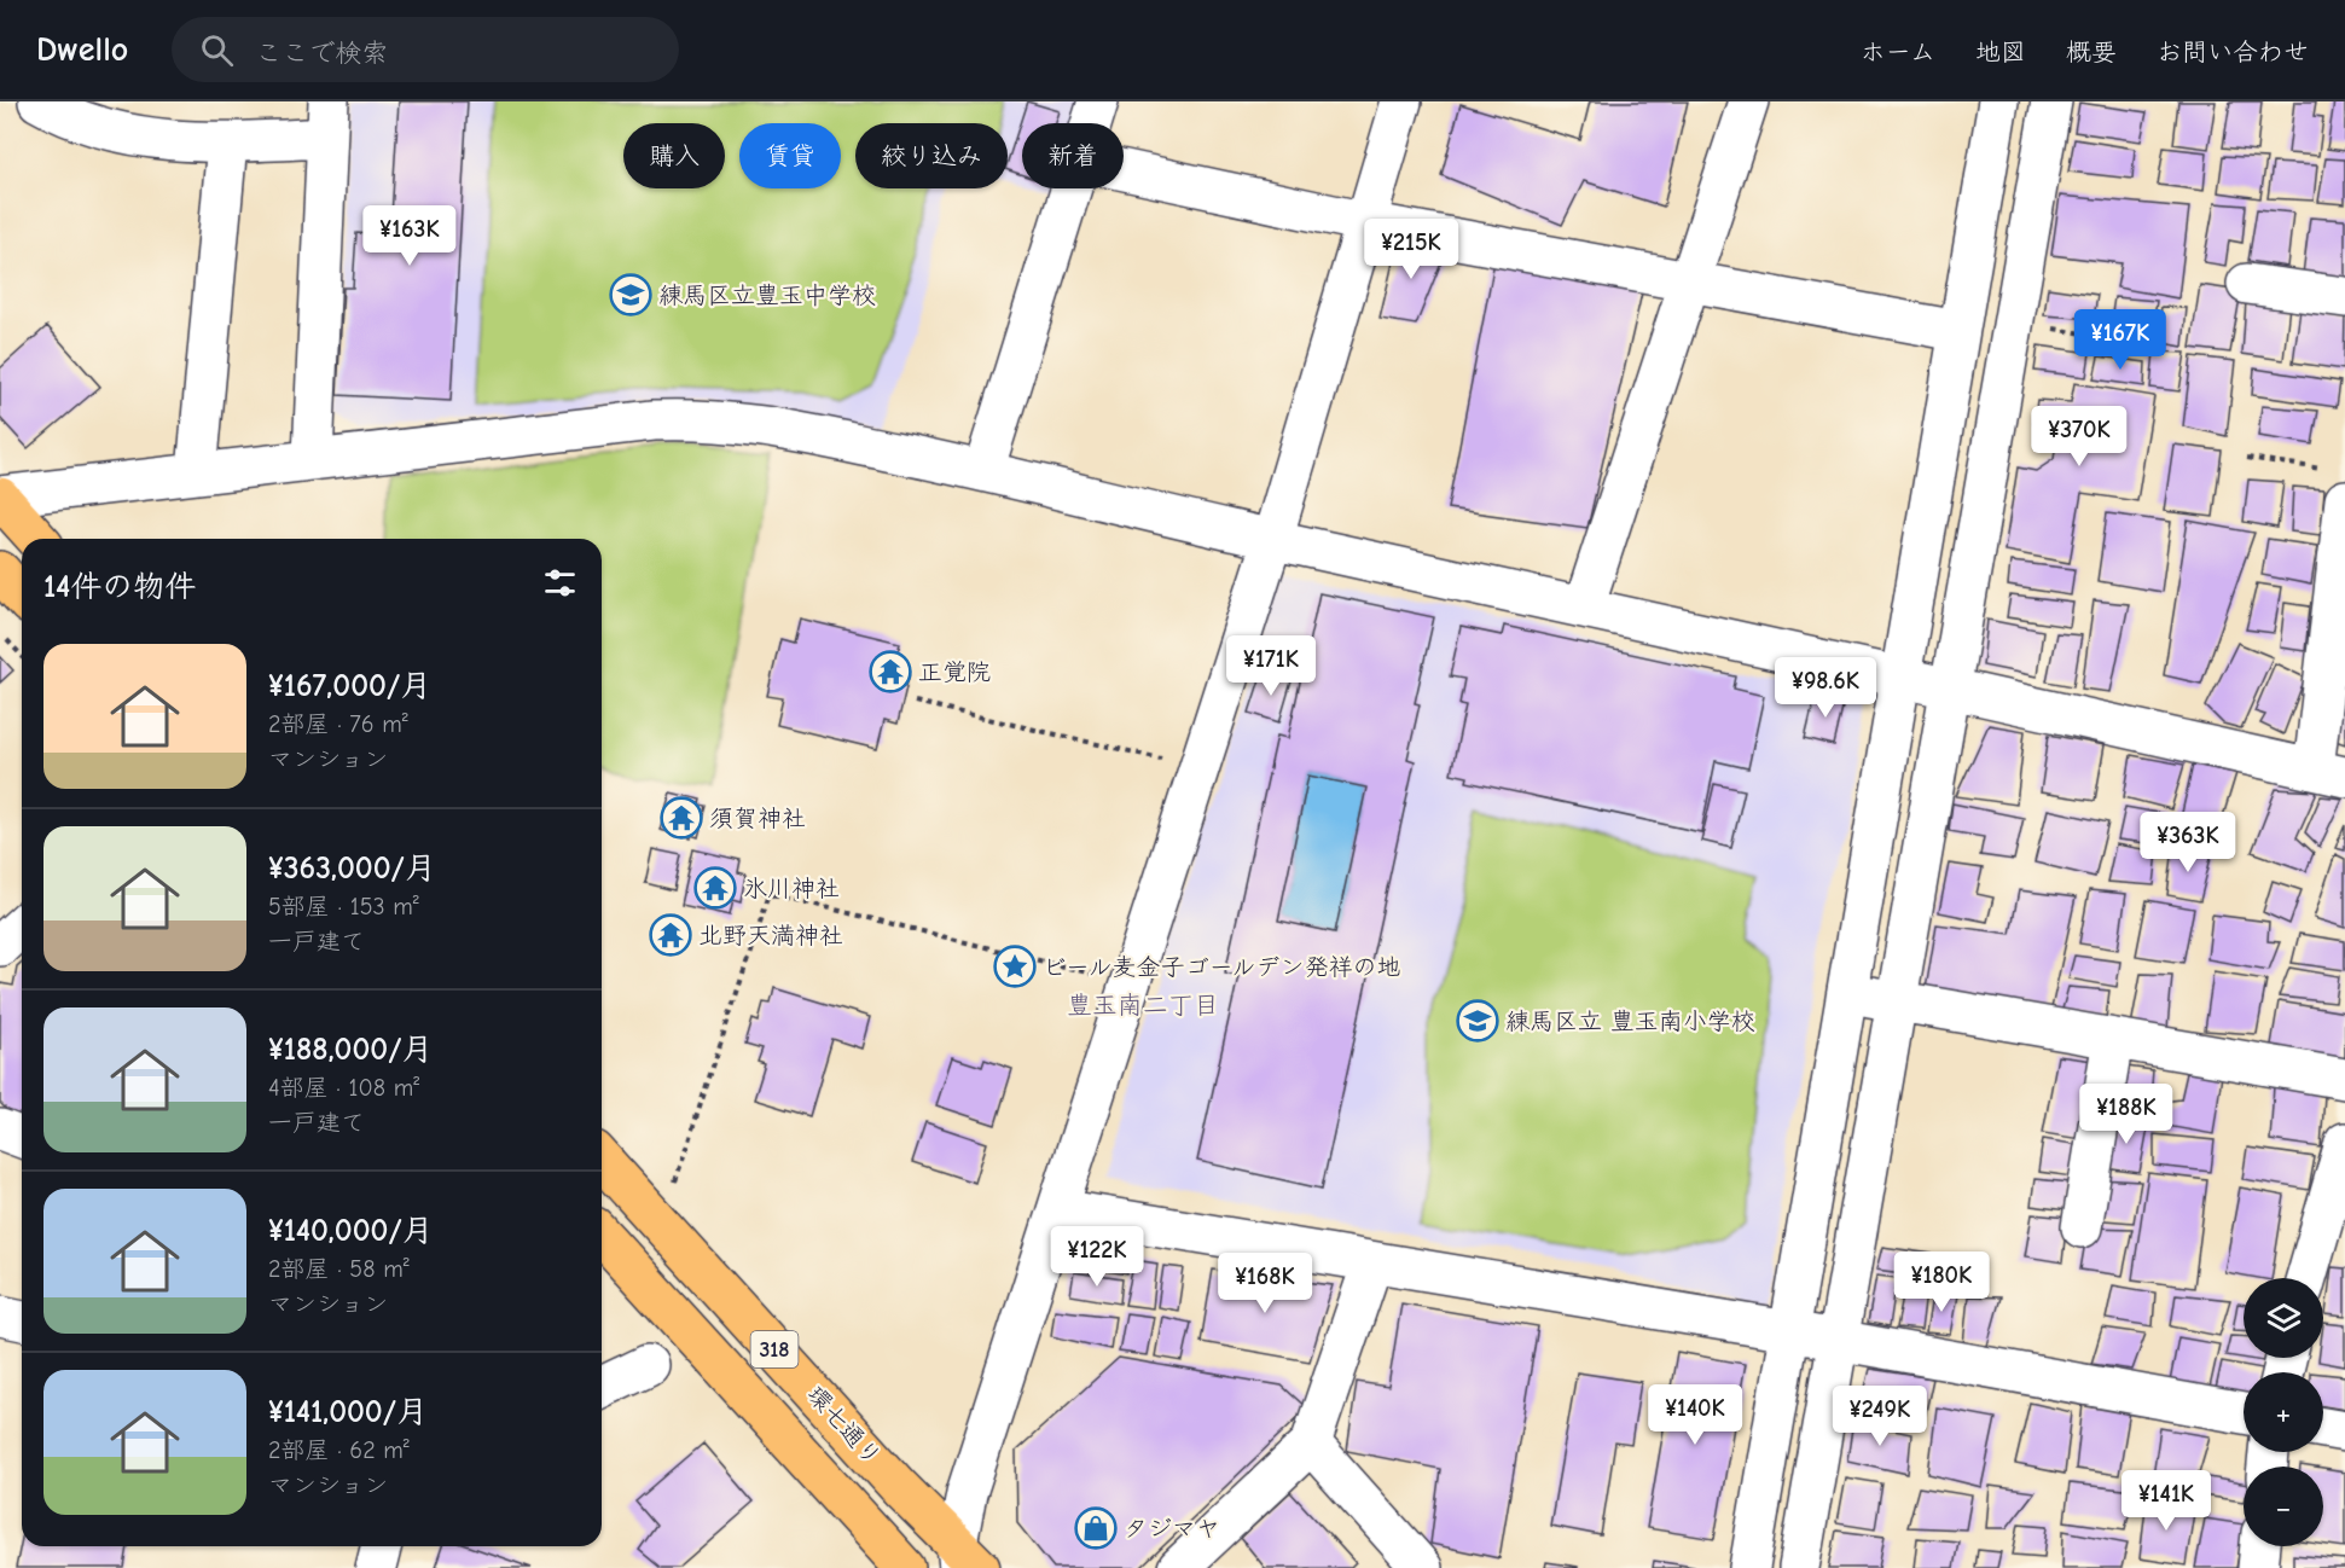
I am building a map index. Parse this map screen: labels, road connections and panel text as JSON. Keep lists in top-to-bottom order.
{
  "streets": {
    "main road": ["318", "環七通り"]
  },
  "districts": ["豊玉南二丁目"],
  "places": {
    "school or university": ["練馬区立豊玉中学校", "練馬区立 豊玉南小学校"],
    "temple": [
      "正覚院",
      "須賀神社",
      "氷川神社",
      "北野天満神社"
    ],
    "place": ["ビール麦金子ゴールデン発祥の地"],
    "shop": ["タジマヤ"]
  },
  "page": {
    "header": "Dwello",
    "search": "ここで検索",
    "nav": [
      "ホーム",
      "地図",
      "概要",
      "お問い合わせ"
    ],
    "chip": [
      "購入",
      "賃貸",
      "絞り込み",
      "新着"
    ],
    "price": [
      "¥163K",
      "¥215K",
      "¥167K",
      "¥370K",
      "¥171K",
      "¥98.6K",
      "¥363K",
      "¥188K",
      "¥122K",
      "¥180K",
      "¥168K",
      "¥140K",
      "¥249K",
      "¥141K"
    ],
    "heading": "14件の物件",
    "list": [
      {
        "name": "¥167,000/月",
        "note": "2部屋 · 76 m² · マンション"
      },
      {
        "name": "¥363,000/月",
        "note": "5部屋 · 153 m² · 一戸建て"
      },
      {
        "name": "¥188,000/月",
        "note": "4部屋 · 108 m² · 一戸建て"
      },
      {
        "name": "¥140,000/月",
        "note": "2部屋 · 58 m² · マンション"
      },
      {
        "name": "¥141,000/月",
        "note": "2部屋 · 62 m² · マンション"
      }
    ],
    "map_buttons": ["+", "−"]
  }
}
